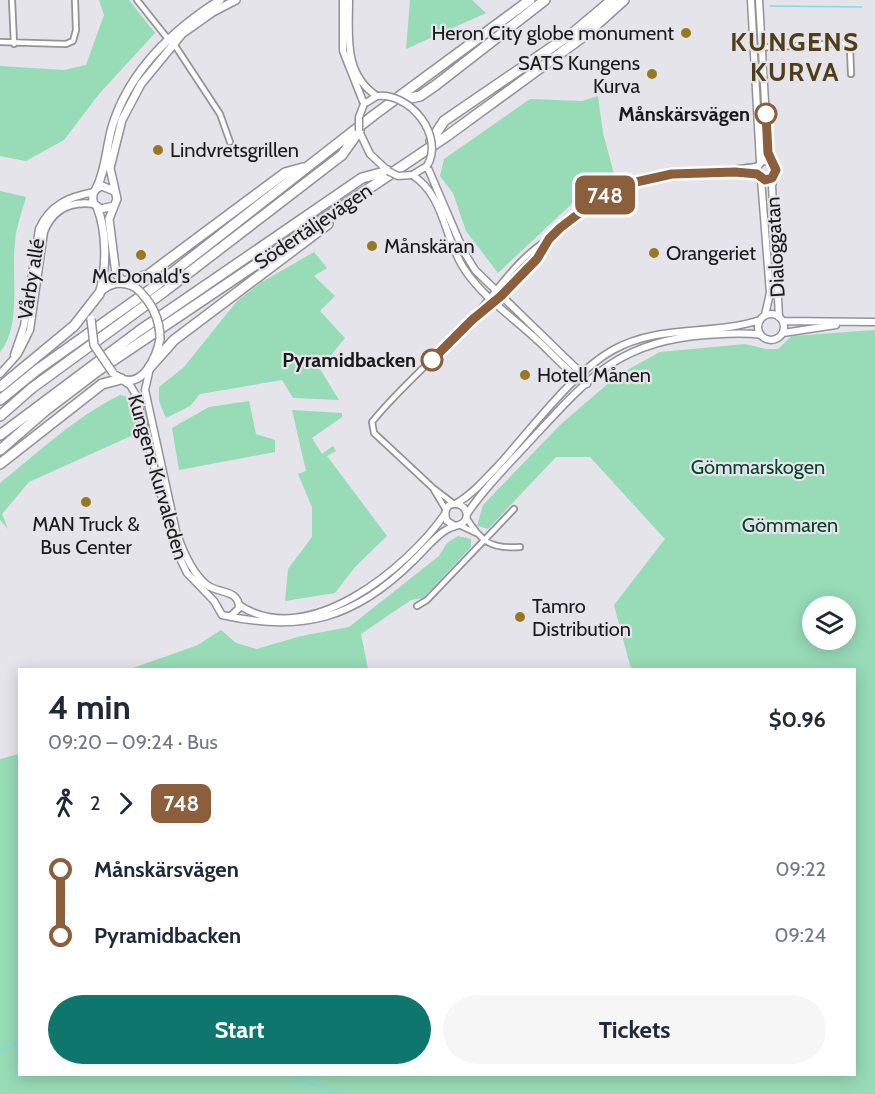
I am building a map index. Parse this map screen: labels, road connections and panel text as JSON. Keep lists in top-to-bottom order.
{
  "streets": {
    "highway": ["Södertäljevägen"],
    "street": ["Dialoggatan", "Vårby allé", "Kungens Kurvaleden"]
  },
  "districts": ["KUNGENS KURVA"],
  "parks": ["Gömmarskogen", "Gömmaren"],
  "places": [
    "Heron City globe monument",
    "SATS Kungens Kurva",
    "Månskärsvägen",
    "Lindvretsgrillen",
    "Månskäran",
    "Orangeriet",
    "McDonald's",
    "Pyramidbacken",
    "Hotell Månen",
    "MAN Truck & Bus Center",
    "Tamro Distribution"
  ],
  "lines": ["bus line 748"],
  "page": {
    "on_map": "748",
    "heading": ["4 min", "09:20 – 09:24 · Bus", "$0.96"],
    "legs": ["2", "748"],
    "list": [
      {
        "name": "Månskärsvägen",
        "value": "09:22"
      },
      {
        "name": "Pyramidbacken",
        "value": "09:24"
      }
    ],
    "buttons": ["Start", "Tickets"]
  }
}
